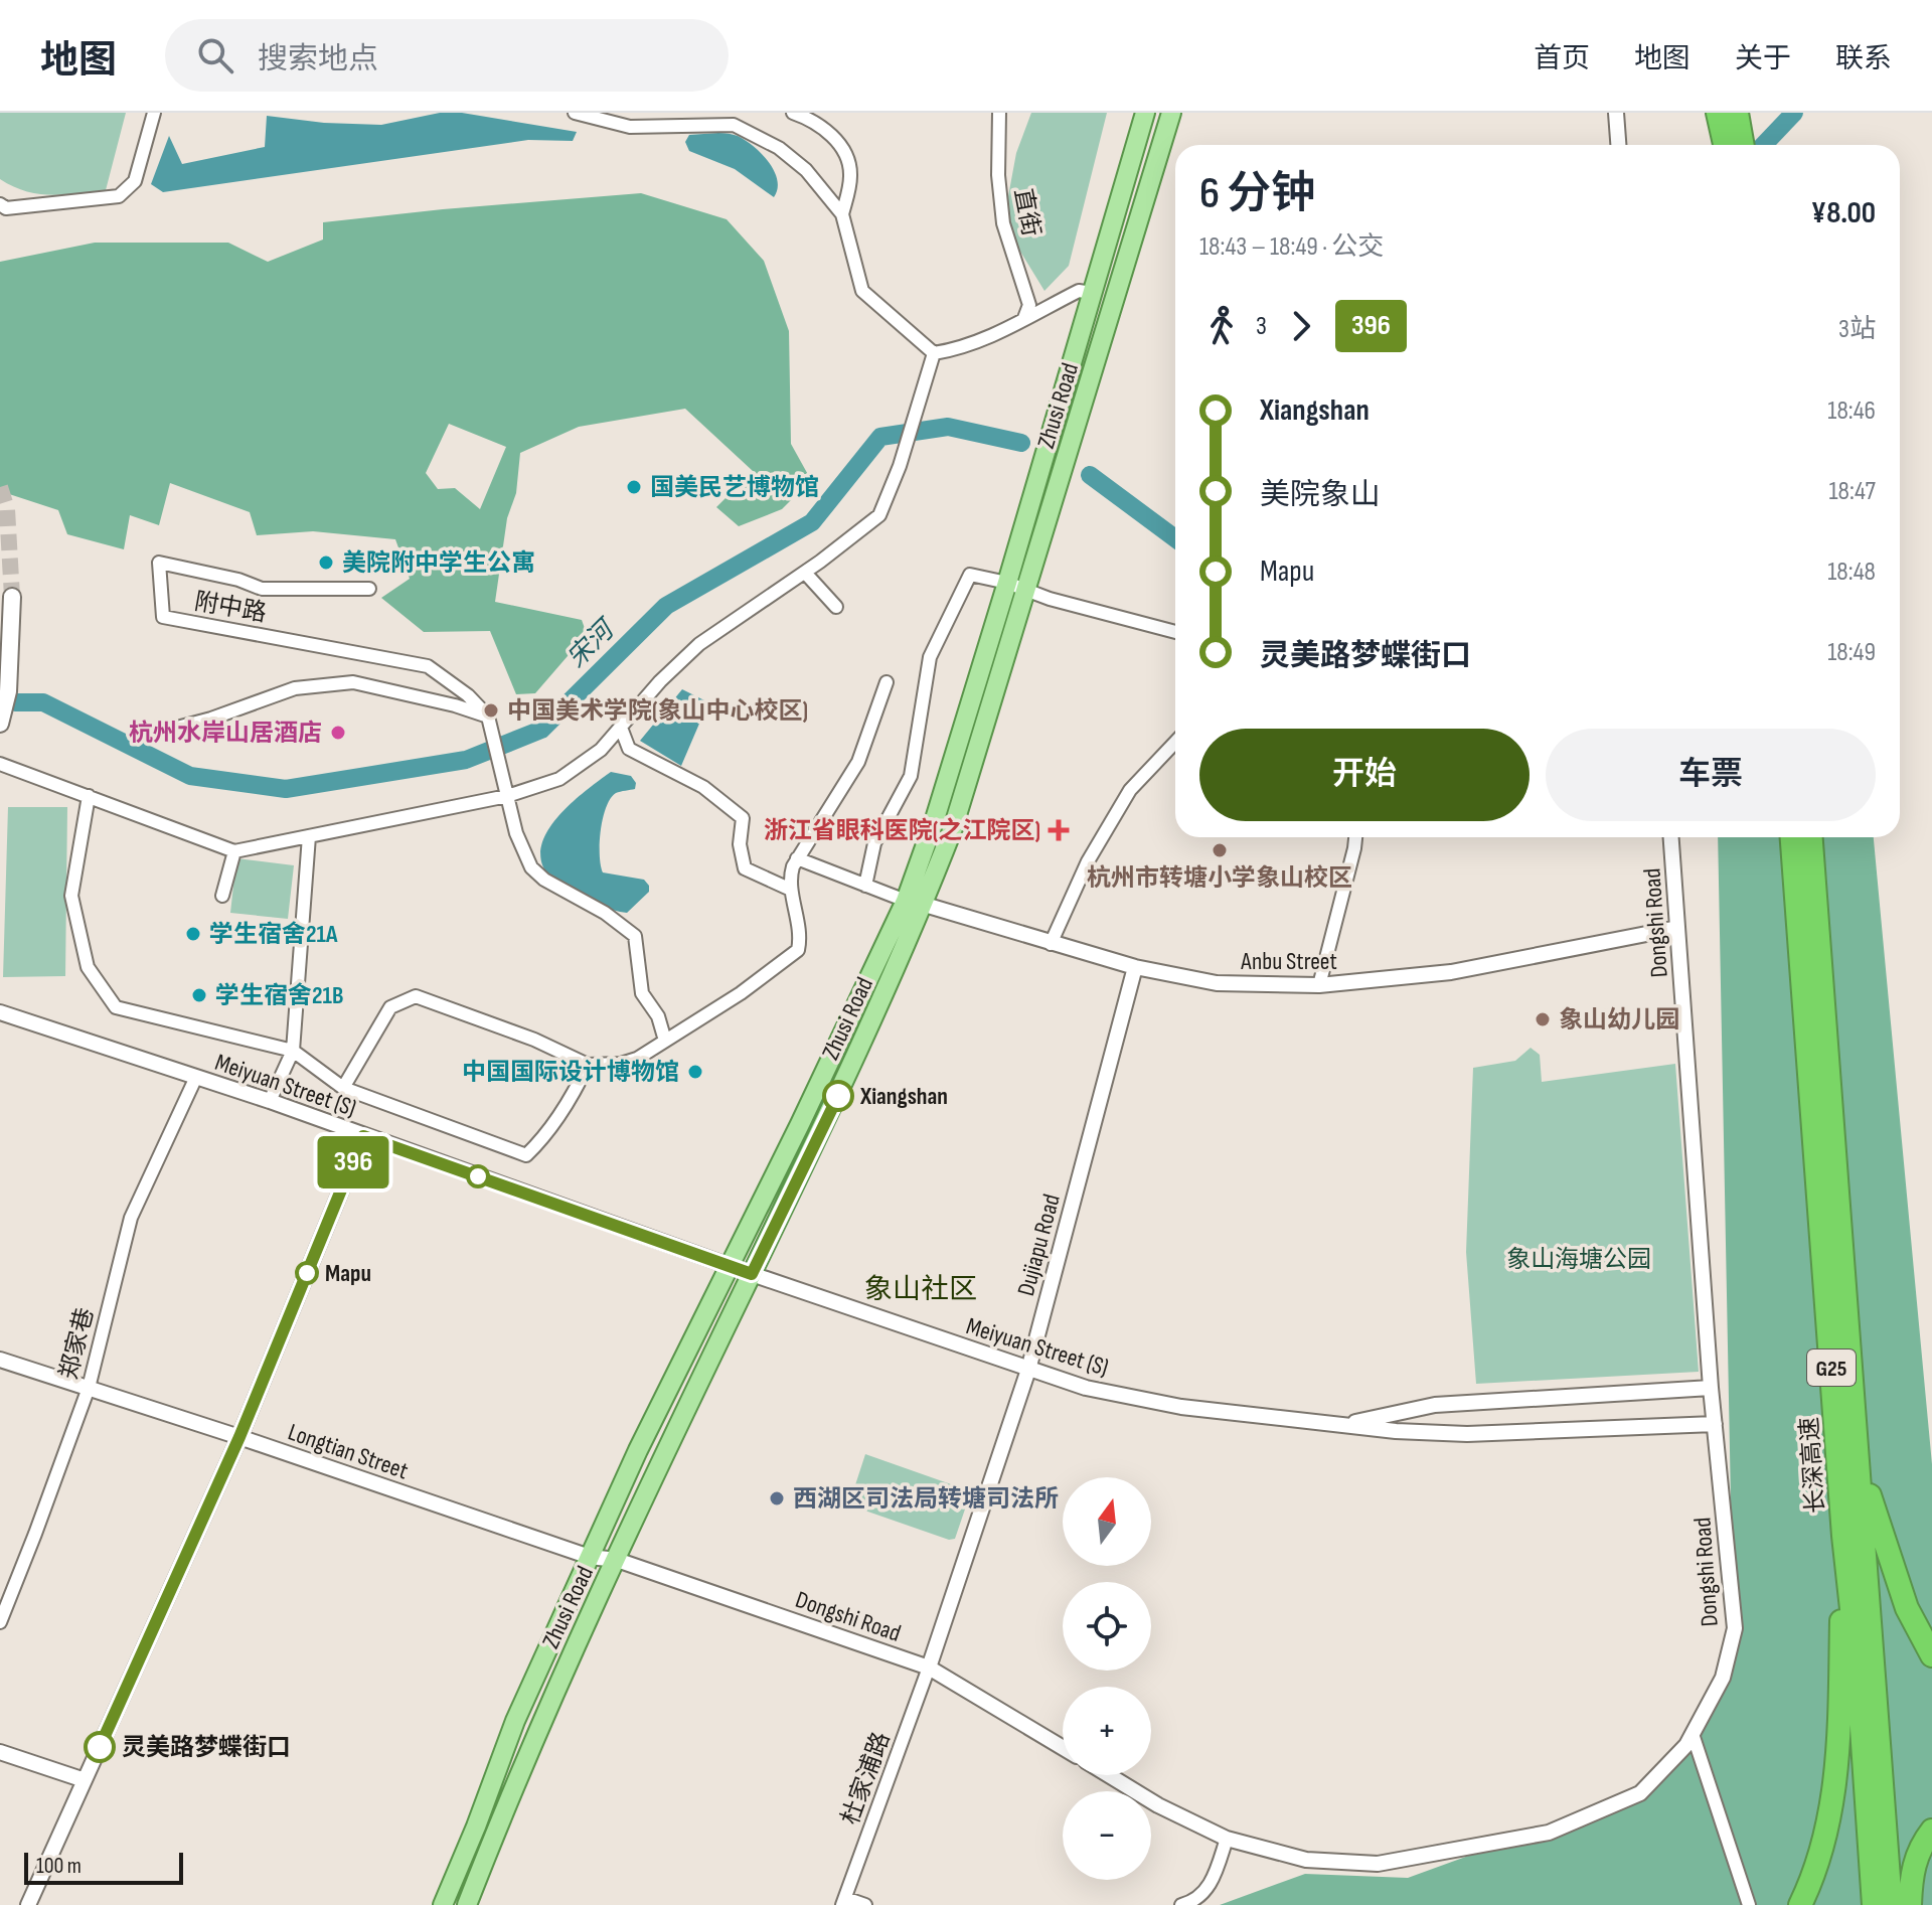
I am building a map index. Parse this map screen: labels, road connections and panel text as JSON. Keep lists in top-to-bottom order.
{
  "streets": {
    "highway": ["G25", "长深高速"],
    "main road": ["Zhusi Road"],
    "street": [
      "直街",
      "附中路",
      "Dongshi Road",
      "Anbu Street",
      "Meiyuan Street (S)",
      "Dujiapu Road",
      "郑家巷",
      "Longtian Street",
      "杜家浦路"
    ]
  },
  "crossings": [
    ["Zhusi Road", "Dongshi Road"],
    ["Zhusi Road", "Anbu Street"],
    ["Zhusi Road", "Meiyuan Street (S)"],
    ["Zhusi Road", "Longtian Street"],
    ["Dongshi Road", "Anbu Street"],
    ["Dongshi Road", "Meiyuan Street (S)"],
    ["Dongshi Road", "Dujiapu Road"],
    ["Dongshi Road", "Longtian Street"],
    ["Dongshi Road", "杜家浦路"],
    ["Anbu Street", "Dujiapu Road"],
    ["Meiyuan Street (S)", "Dujiapu Road"],
    ["Meiyuan Street (S)", "郑家巷"],
    ["Dujiapu Road", "杜家浦路"],
    ["郑家巷", "Longtian Street"]
  ],
  "districts": ["象山社区"],
  "water": ["宋河"],
  "parks": ["象山海塘公园"],
  "places": {
    "other": [
      "国美民艺博物馆",
      "美院附中学生公寓",
      "中国美术学院(象山中心校区)",
      "杭州水岸山居酒店",
      "杭州市转塘小学象山校区",
      "学生宿舍21A",
      "学生宿舍21B",
      "象山幼儿园",
      "中国国际设计博物馆",
      "Xiangshan",
      "Mapu",
      "西湖区司法局转塘司法所",
      "灵美路梦蝶街口"
    ],
    "health": ["浙江省眼科医院(之江院区)"]
  },
  "lines": ["bus line 396"],
  "scale_bar": "100 m",
  "north": "top",
  "page": {
    "header": "地图",
    "search": "搜索地点",
    "nav": [
      "首页",
      "地图",
      "关于",
      "联系"
    ],
    "on_map": "396",
    "heading": ["6 分钟", "18:43 – 18:49 · 公交", "¥8.00"],
    "legs": ["3", "396", "3站"],
    "list": [
      {
        "name": "Xiangshan",
        "value": "18:46"
      },
      {
        "name": "美院象山",
        "value": "18:47"
      },
      {
        "name": "Mapu",
        "value": "18:48"
      },
      {
        "name": "灵美路梦蝶街口",
        "value": "18:49"
      }
    ],
    "buttons": ["开始", "车票"],
    "map_buttons": ["+", "−"],
    "scale": "100 m"
  }
}
